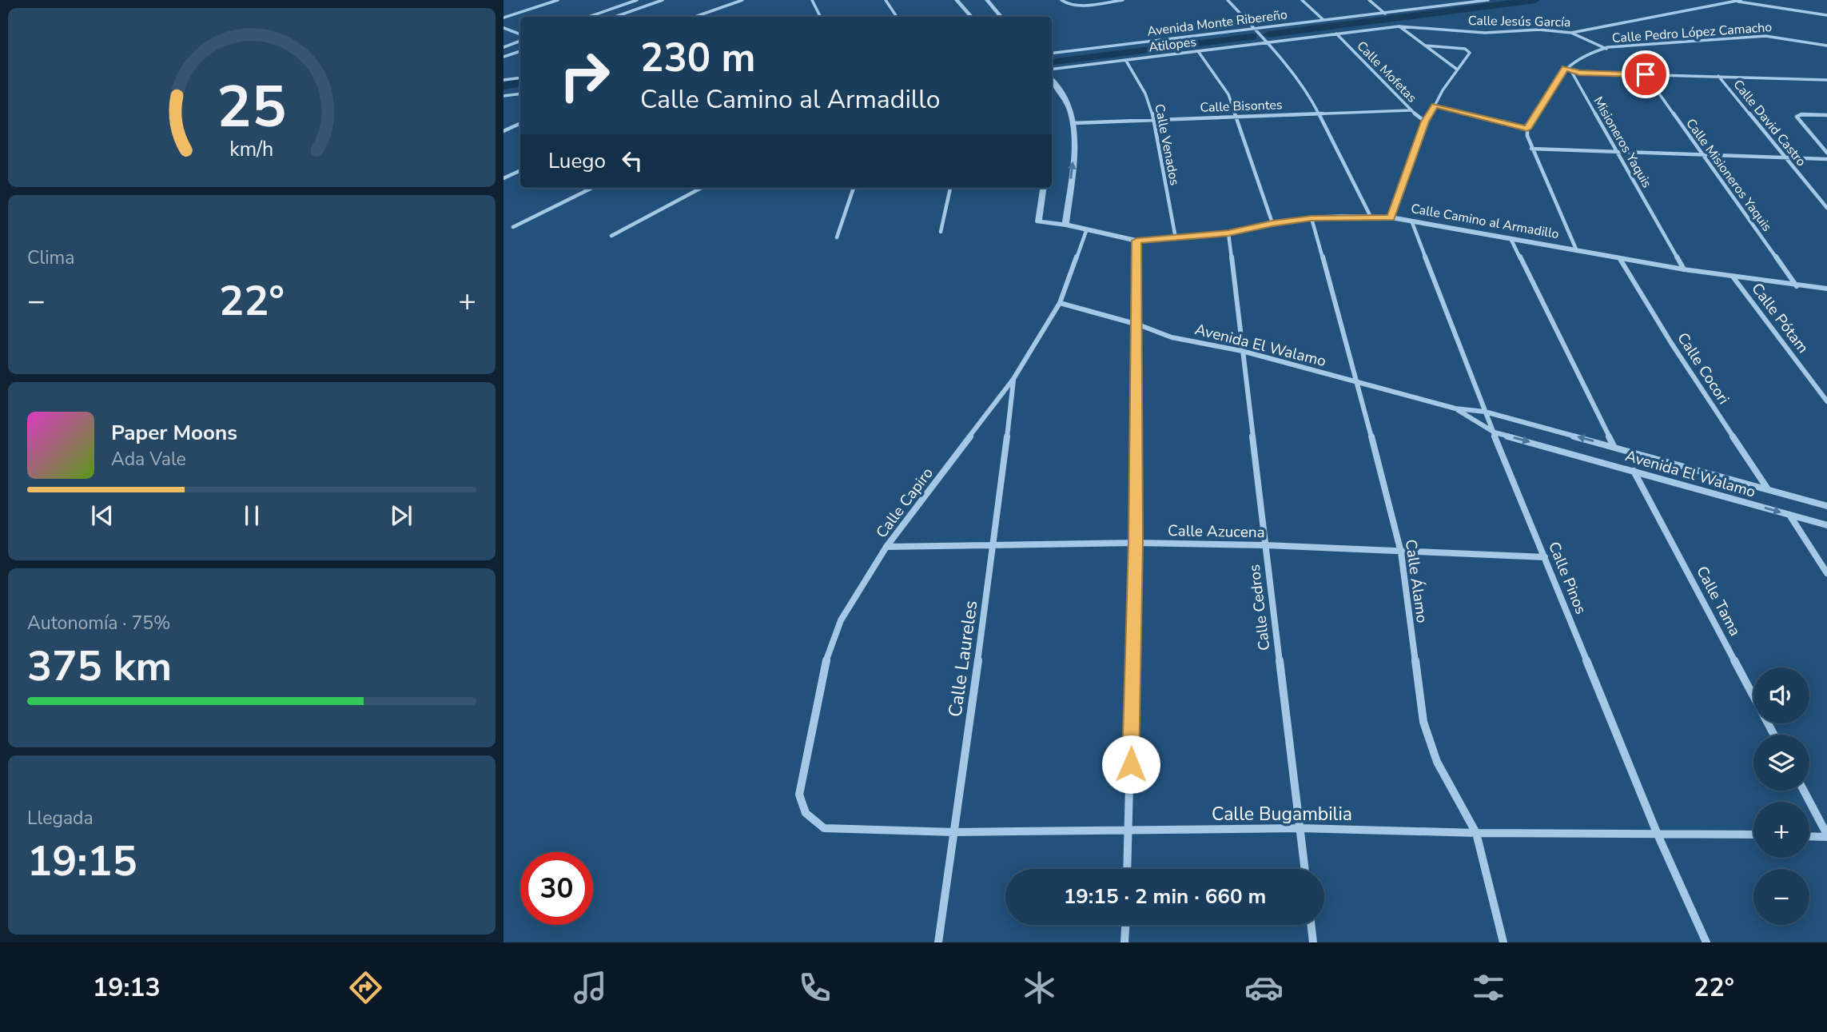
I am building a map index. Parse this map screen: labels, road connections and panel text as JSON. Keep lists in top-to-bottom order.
{
  "streets": {
    "street": [
      "Calle Jesús García",
      "Avenida Monte Ribereño",
      "Calle Pedro López Camacho",
      "Atilopes",
      "Calle Mofetas",
      "Calle Bisontes",
      "Calle David Castro",
      "Misioneros Yaquis",
      "Calle Venados",
      "Calle Misioneros Yaquis",
      "Calle Camino al Armadillo",
      "Calle Pótam",
      "Avenida El Walamo",
      "Calle Cocori",
      "Calle Capiro",
      "Calle Azucena",
      "Calle Pinos",
      "Calle Álamo",
      "Calle Tama",
      "Calle Cedros",
      "Calle Laureles",
      "Calle Bugambilia"
    ]
  },
  "crossings": [
    ["Calle Jesús García", "Atilopes"],
    ["Atilopes", "Calle Mofetas"],
    ["Atilopes", "Calle Venados"],
    ["Calle Mofetas", "Calle Bisontes"],
    ["Calle Bisontes", "Calle Venados"],
    ["Calle David Castro", "Misioneros Yaquis"],
    ["Misioneros Yaquis", "Calle Misioneros Yaquis"],
    ["Misioneros Yaquis", "Calle Camino al Armadillo"],
    ["Calle Venados", "Calle Camino al Armadillo"],
    ["Calle Misioneros Yaquis", "Calle Camino al Armadillo"],
    ["Calle Camino al Armadillo", "Calle Pótam"],
    ["Calle Camino al Armadillo", "Calle Cocori"],
    ["Calle Camino al Armadillo", "Calle Capiro"],
    ["Calle Camino al Armadillo", "Calle Pinos"],
    ["Calle Camino al Armadillo", "Calle Álamo"],
    ["Calle Camino al Armadillo", "Calle Cedros"],
    ["Avenida El Walamo", "Calle Cocori"],
    ["Avenida El Walamo", "Calle Capiro"],
    ["Avenida El Walamo", "Calle Pinos"],
    ["Avenida El Walamo", "Calle Álamo"],
    ["Avenida El Walamo", "Calle Tama"],
    ["Avenida El Walamo", "Calle Cedros"],
    ["Calle Capiro", "Calle Azucena"],
    ["Calle Capiro", "Calle Laureles"],
    ["Calle Capiro", "Calle Bugambilia"],
    ["Calle Azucena", "Calle Pinos"],
    ["Calle Azucena", "Calle Álamo"],
    ["Calle Azucena", "Calle Cedros"],
    ["Calle Azucena", "Calle Laureles"],
    ["Calle Pinos", "Calle Bugambilia"],
    ["Calle Álamo", "Calle Bugambilia"],
    ["Calle Cedros", "Calle Bugambilia"],
    ["Calle Laureles", "Calle Bugambilia"]
  ],
  "page": {
    "turn": ["230 m", "Calle Camino al Armadillo"],
    "then": "Luego",
    "tile": [
      "Clima",
      ["Autonomía · 75%", "375 km"],
      ["Llegada", "19:15"]
    ],
    "heat": ["−", "22°", "+"],
    "song": ["Paper Moons", "Ada Vale"],
    "map_buttons": ["+", "−"],
    "limit": "30",
    "trip": "19:15 · 2 min · 660 m",
    "tabs": ["19:13", "22°"],
    "gauge": ["25", "km/h"]
  }
}
